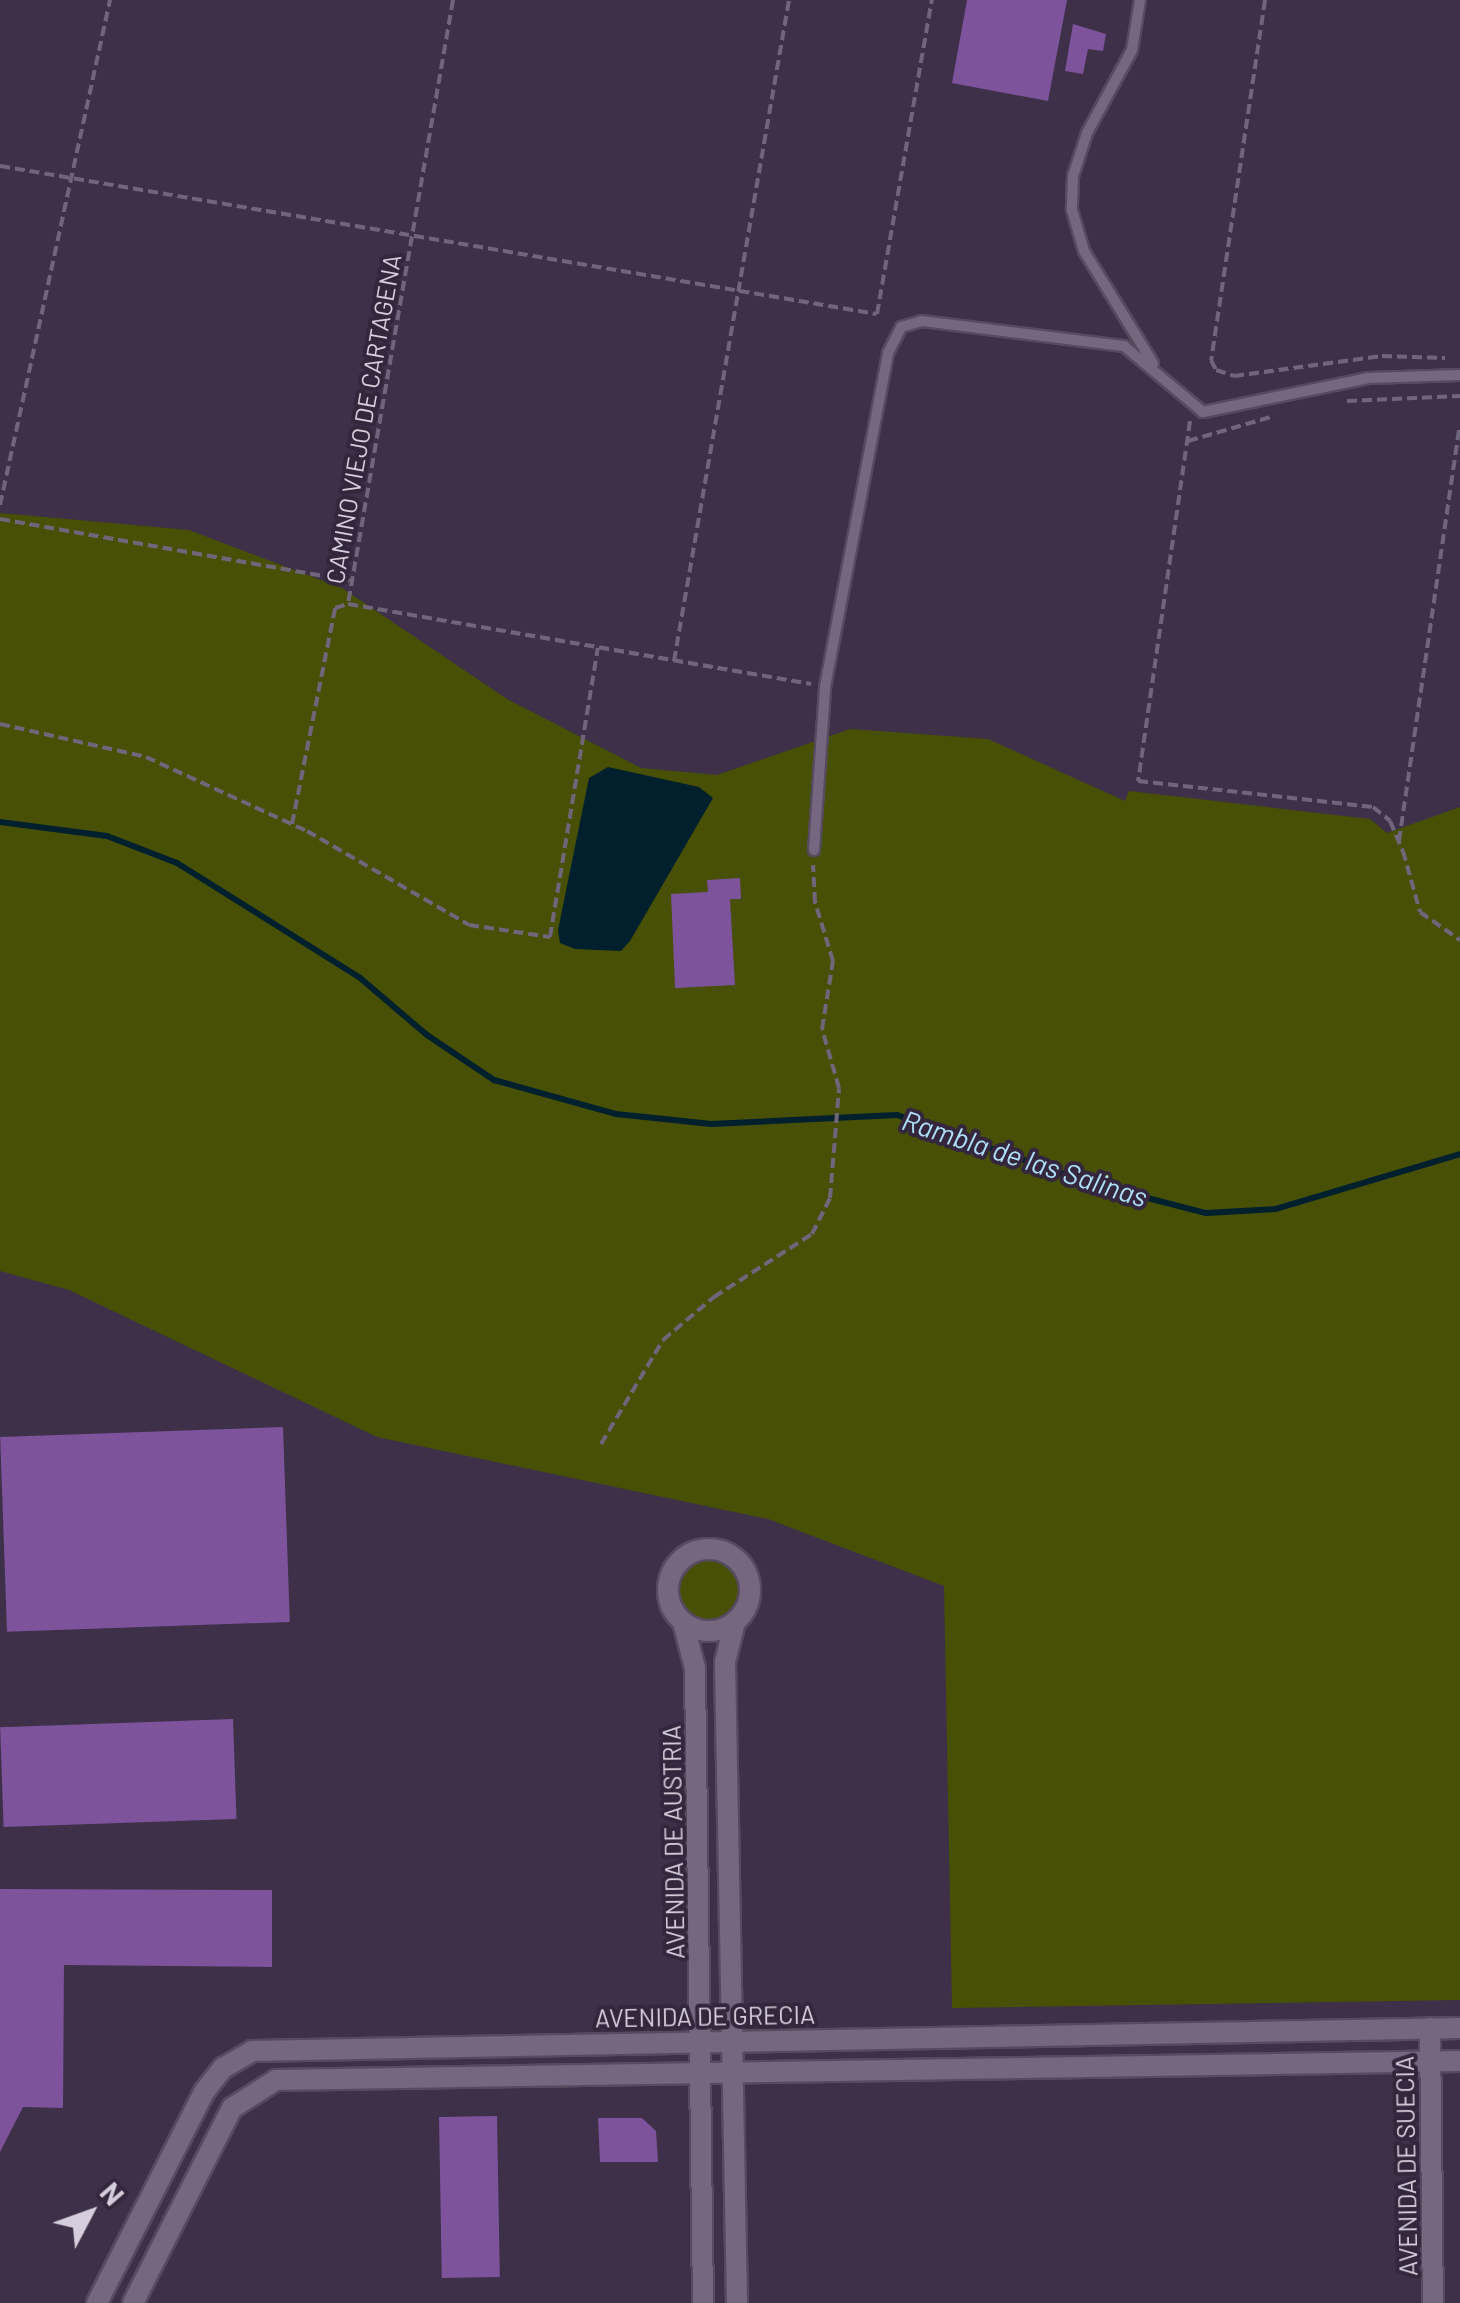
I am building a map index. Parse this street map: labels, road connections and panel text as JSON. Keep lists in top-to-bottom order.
{
  "streets": {
    "street": ["AVENIDA DE AUSTRIA", "AVENIDA DE GRECIA", "AVENIDA DE SUECIA"],
    "path": ["CAMINO VIEJO DE CARTAGENA"]
  },
  "crossings": [
    ["AVENIDA DE AUSTRIA", "AVENIDA DE GRECIA"],
    ["AVENIDA DE GRECIA", "AVENIDA DE SUECIA"]
  ],
  "water": ["Rambla de las Salinas"],
  "north": "top right"
}
